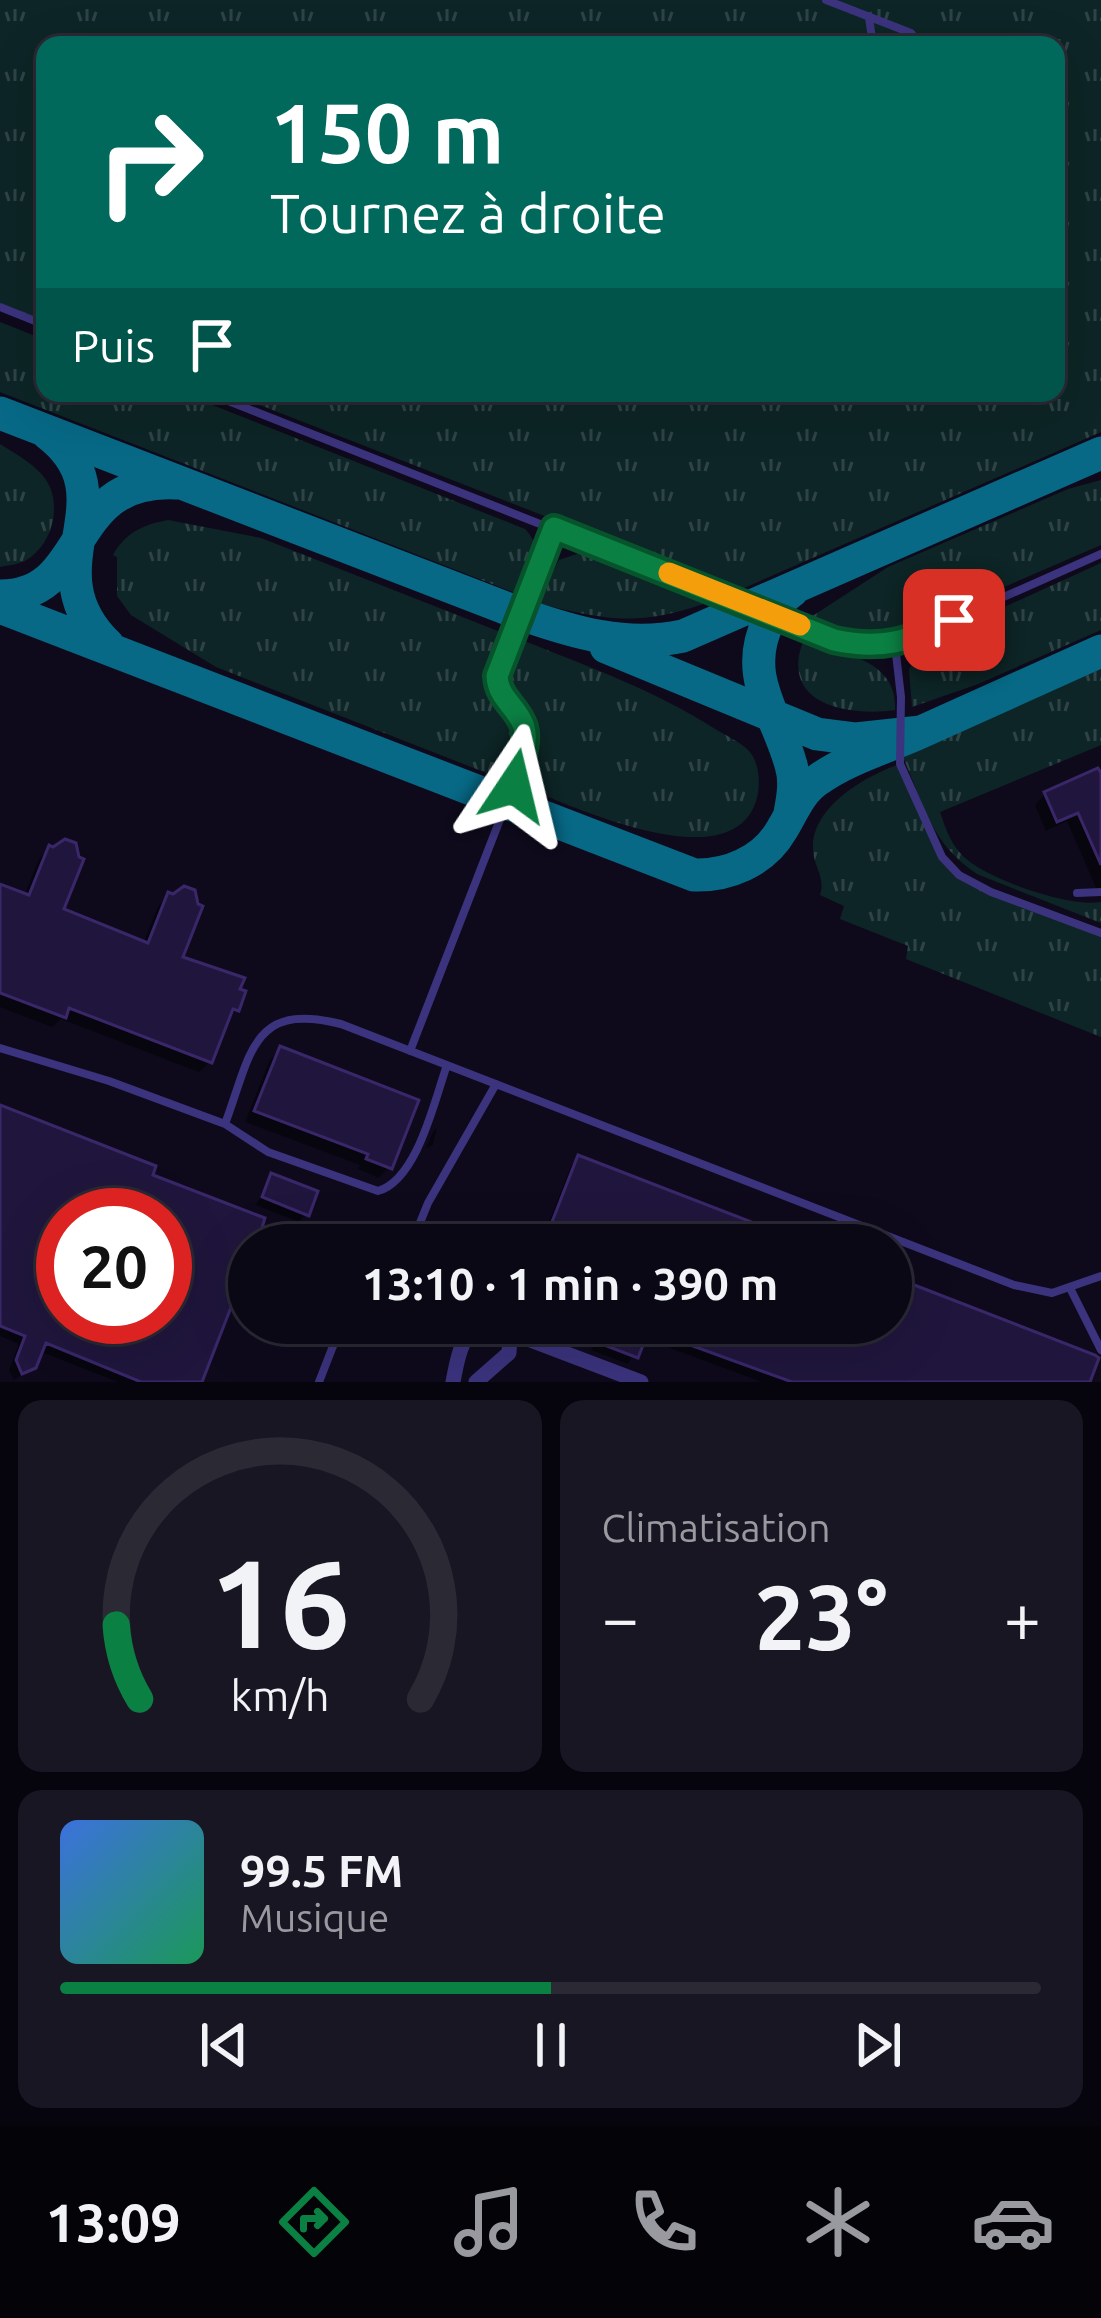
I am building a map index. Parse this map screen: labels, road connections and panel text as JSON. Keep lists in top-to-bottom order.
{
  "page": {
    "turn": ["150 m", "Tournez à droite"],
    "then": "Puis",
    "limit": "20",
    "trip": "13:10 · 1 min · 390 m",
    "tile": "Climatisation",
    "heat": ["−", "23°", "+"],
    "song": ["99.5 FM", "Musique"],
    "tabs": "13:09",
    "gauge": ["16", "km/h"]
  }
}
